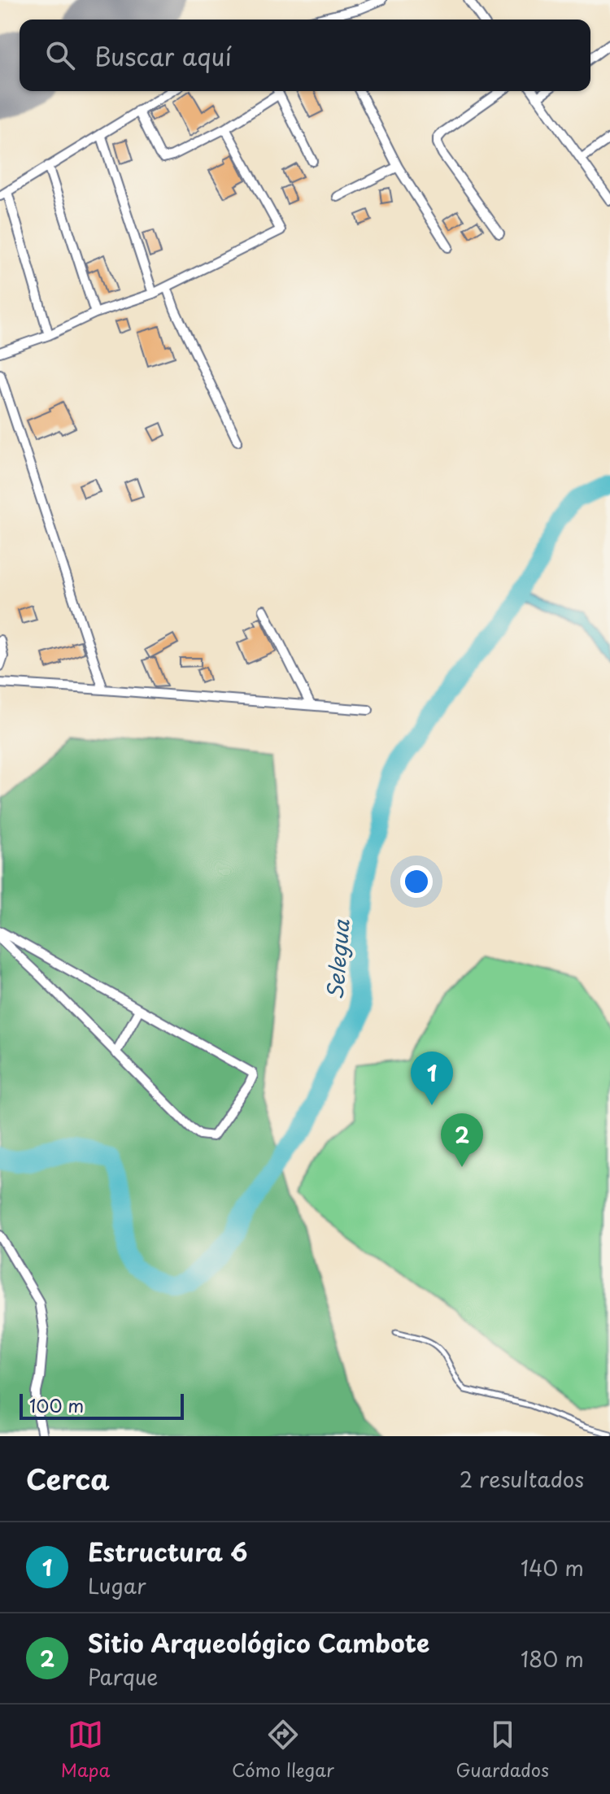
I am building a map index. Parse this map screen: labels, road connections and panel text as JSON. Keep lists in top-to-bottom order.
{
  "water": ["Selegua"],
  "scale_bar": "100 m",
  "page": {
    "search": "Buscar aquí",
    "pins": ["1", "2"],
    "scale": "100 m",
    "heading": ["Cerca", "2 resultados"],
    "list": [
      {
        "mark": "1",
        "name": "Estructura 6",
        "note": "Lugar",
        "value": "140 m"
      },
      {
        "mark": "2",
        "name": "Sitio Arqueológico Cambote",
        "note": "Parque",
        "value": "180 m"
      }
    ],
    "nav": ["Mapa", "Cómo llegar", "Guardados"]
  }
}
